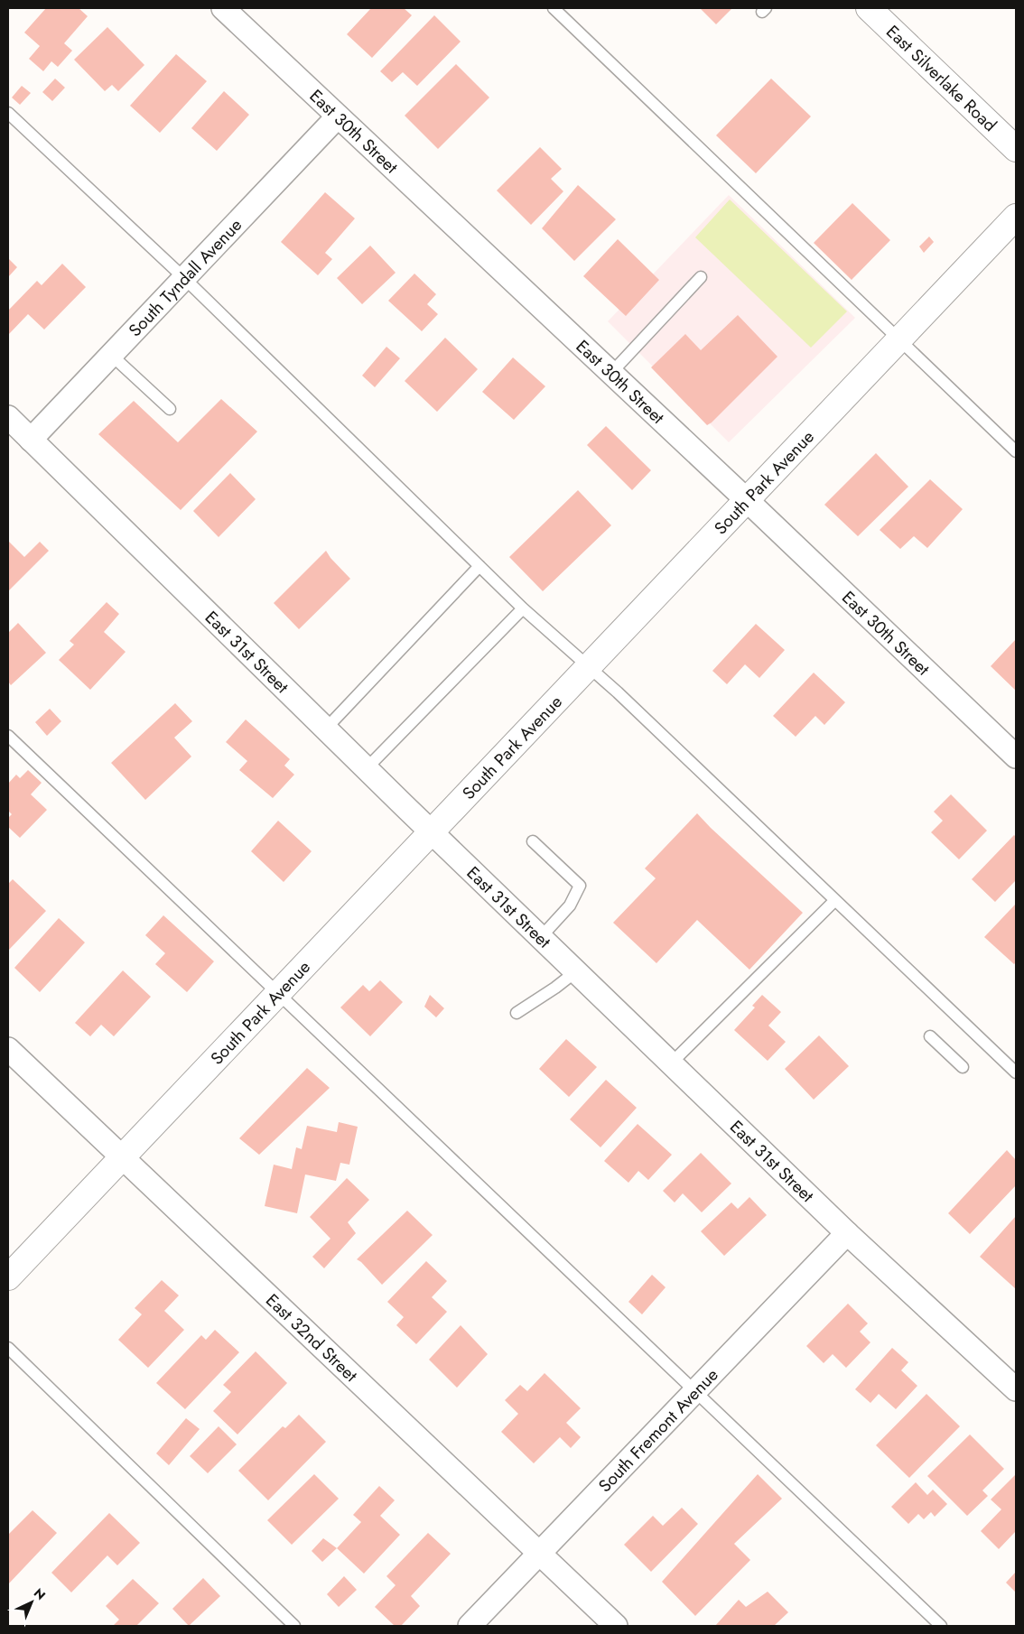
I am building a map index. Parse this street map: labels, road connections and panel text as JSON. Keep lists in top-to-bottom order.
{
  "streets": {
    "main road": ["East Silverlake Road", "South Park Avenue"],
    "street": [
      "East 30th Street",
      "South Tyndall Avenue",
      "East 31st Street",
      "East 32nd Street",
      "South Fremont Avenue"
    ]
  },
  "crossings": [
    ["East 30th Street", "South Tyndall Avenue"],
    ["East 30th Street", "South Park Avenue"],
    ["South Tyndall Avenue", "East 31st Street"],
    ["South Park Avenue", "East 31st Street"],
    ["South Park Avenue", "East 32nd Street"],
    ["East 31st Street", "South Fremont Avenue"],
    ["East 32nd Street", "South Fremont Avenue"]
  ],
  "north": "top right"
}
